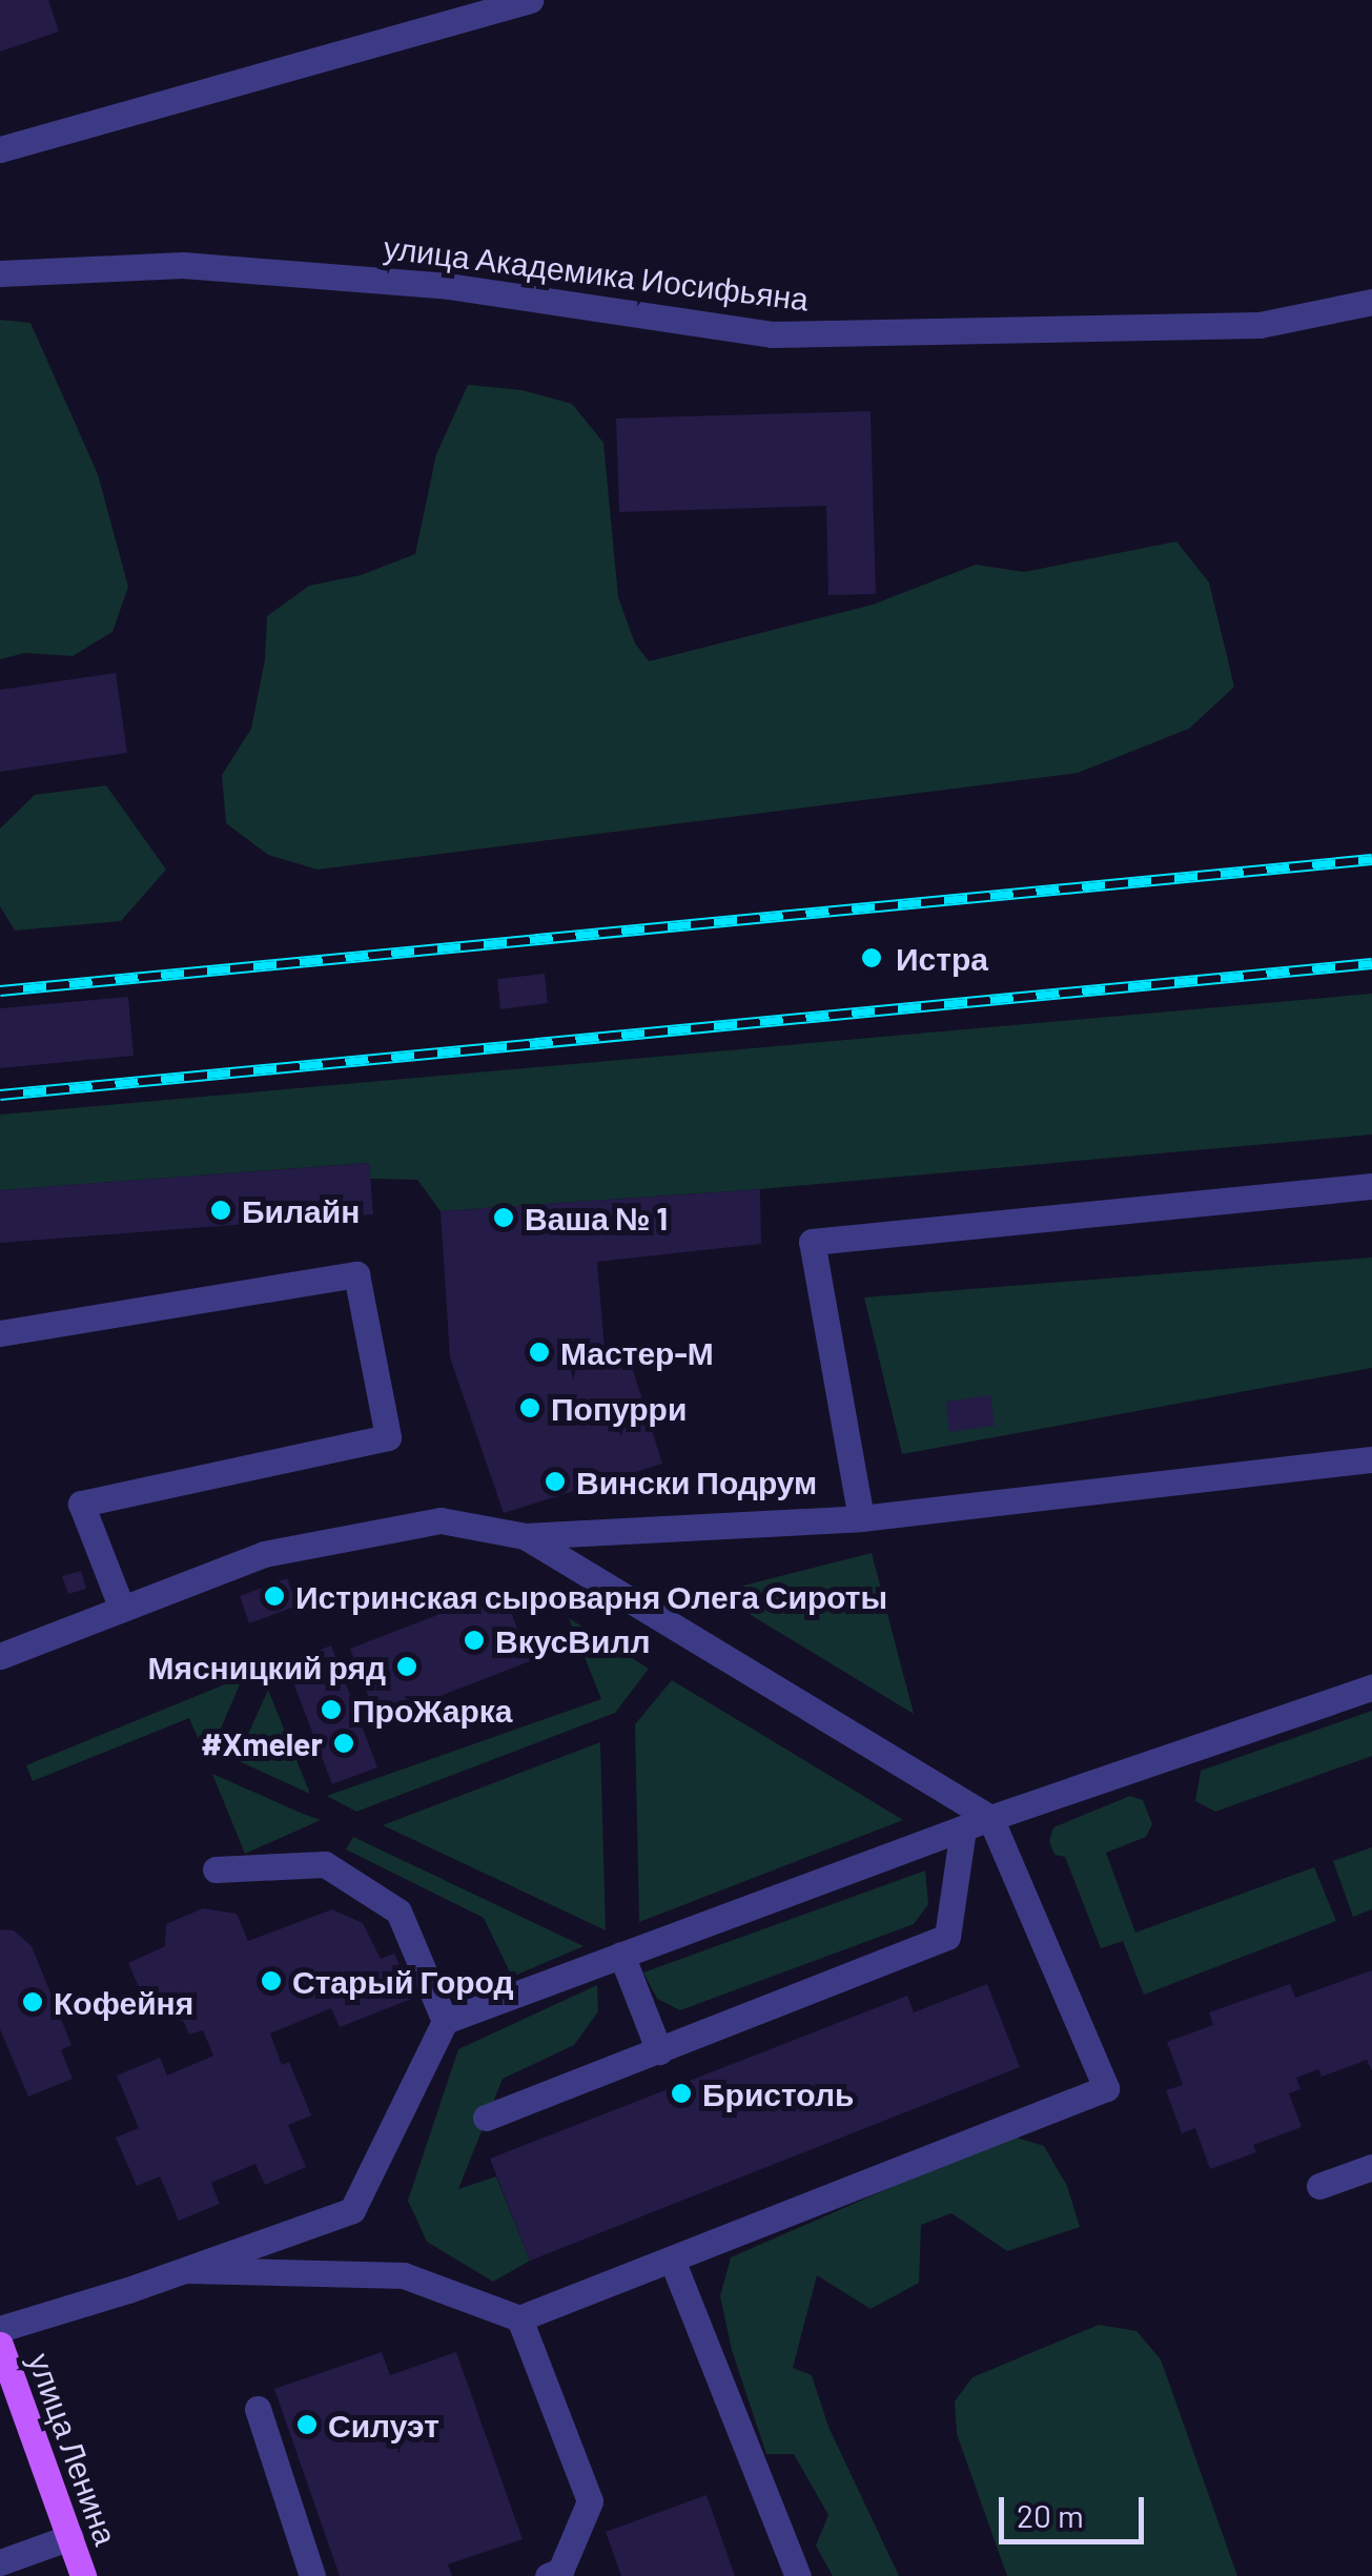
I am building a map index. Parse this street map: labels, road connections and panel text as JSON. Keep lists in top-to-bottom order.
{
  "streets": {
    "main road": ["улица Ленина"],
    "street": ["улица Академика Иосифьяна"]
  },
  "places": [
    "Истра",
    "Билайн",
    "Ваша № 1",
    "Мастер-М",
    "Попурри",
    "Вински Подрум",
    "Истринская сыроварня Олега Сироты",
    "ВкусВилл",
    "Мясницкий ряд",
    "ПроЖарка",
    "#Xmeler",
    "Старый Город",
    "Кофейня",
    "Бристоль",
    "Силуэт"
  ],
  "scale_bar": "20 m"
}
